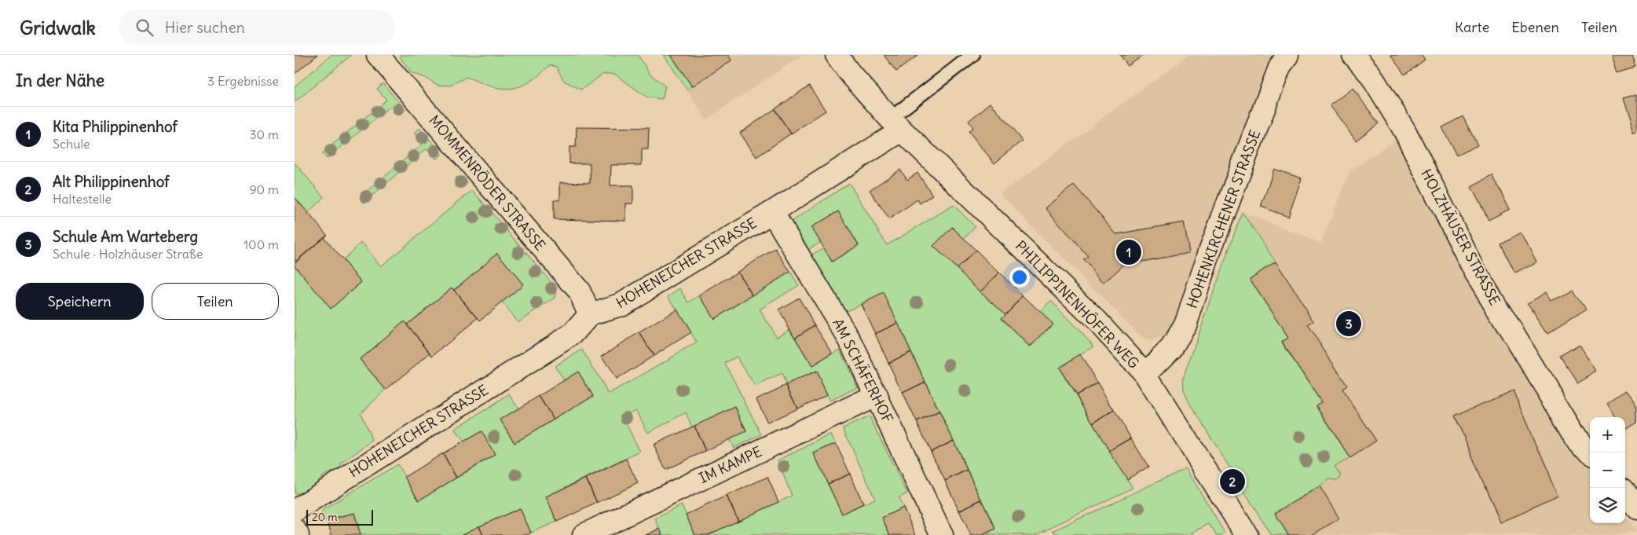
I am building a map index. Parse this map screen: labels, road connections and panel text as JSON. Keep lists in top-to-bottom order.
{
  "streets": {
    "street": [
      "MOMMENRÖDER STRASSE",
      "HOHENKIRCHENER STRASSE",
      "HOLZHÄUSER STRASSE",
      "HOHENEICHER STRASSE",
      "PHILIPPINENHÖFER WEG",
      "AM SCHÄFERHOF",
      "IM KAMPE"
    ]
  },
  "crossings": [
    ["MOMMENRÖDER STRASSE", "HOHENEICHER STRASSE"],
    ["HOHENKIRCHENER STRASSE", "PHILIPPINENHÖFER WEG"],
    ["HOHENEICHER STRASSE", "PHILIPPINENHÖFER WEG"],
    ["HOHENEICHER STRASSE", "AM SCHÄFERHOF"],
    ["AM SCHÄFERHOF", "IM KAMPE"]
  ],
  "scale_bar": "20 m",
  "page": {
    "header": "Gridwalk",
    "search": "Hier suchen",
    "nav": ["Karte", "Ebenen", "Teilen"],
    "heading": ["In der Nähe", "3 Ergebnisse"],
    "list": [
      {
        "mark": "1",
        "name": "Kita Philippinenhof",
        "note": "Schule",
        "value": "30 m"
      },
      {
        "mark": "2",
        "name": "Alt Philippinenhof",
        "note": "Haltestelle",
        "value": "90 m"
      },
      {
        "mark": "3",
        "name": "Schule Am Warteberg",
        "note": "Schule · Holzhäuser Straße",
        "value": "100 m"
      }
    ],
    "pins": ["1", "3", "2"],
    "buttons": ["Speichern", "Teilen"],
    "map_buttons": ["+", "−"],
    "scale": "20 m"
  }
}
